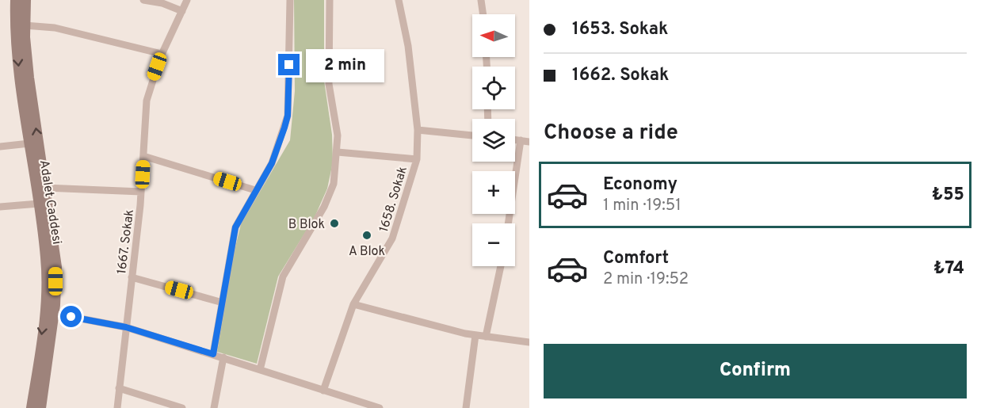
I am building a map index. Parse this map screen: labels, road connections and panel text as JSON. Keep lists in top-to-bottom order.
{
  "streets": {
    "street": ["1658. Sokak", "Adalet Caddesi", "1667. Sokak"]
  },
  "places": ["B Blok", "A Blok"],
  "north": "left",
  "page": {
    "banner": ["1653. Sokak", "1662. Sokak"],
    "map_buttons": ["+", "−"],
    "bubble": "2 min",
    "heading": "Choose a ride",
    "list": [
      {
        "name": "Economy",
        "note": "1 min · 19:51",
        "value": "₺55"
      },
      {
        "name": "Comfort",
        "note": "2 min · 19:52",
        "value": "₺74"
      }
    ],
    "buttons": "Confirm"
  }
}
